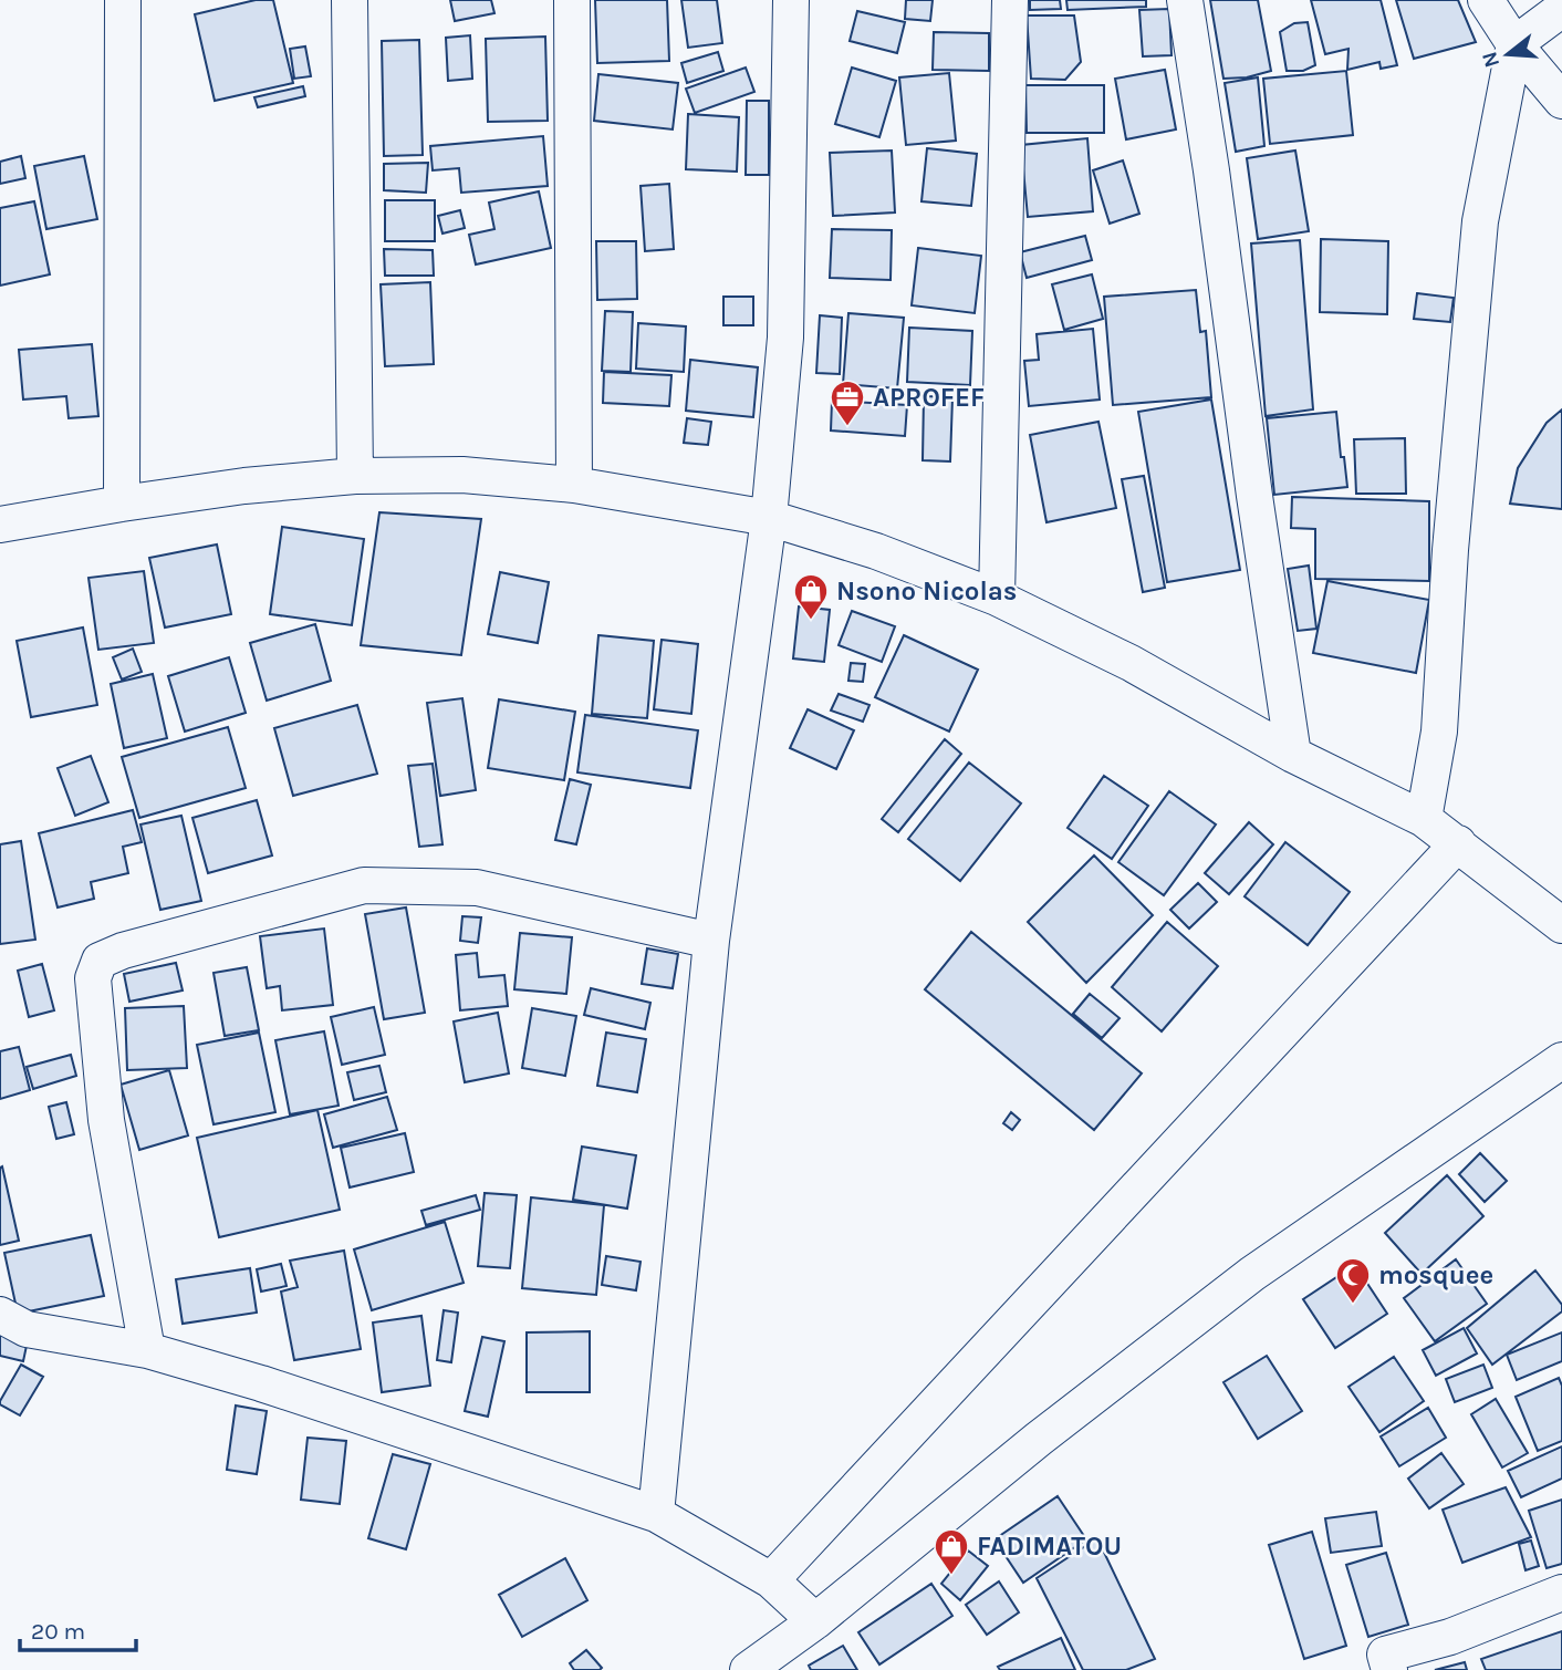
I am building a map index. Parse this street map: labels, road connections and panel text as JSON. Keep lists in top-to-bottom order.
{
  "places": {
    "office": ["APROFEF"],
    "shop": ["Nsono Nicolas", "FADIMATOU"],
    "mosque": ["mosquee"]
  },
  "scale_bar": "20 m",
  "north": "left"
}
